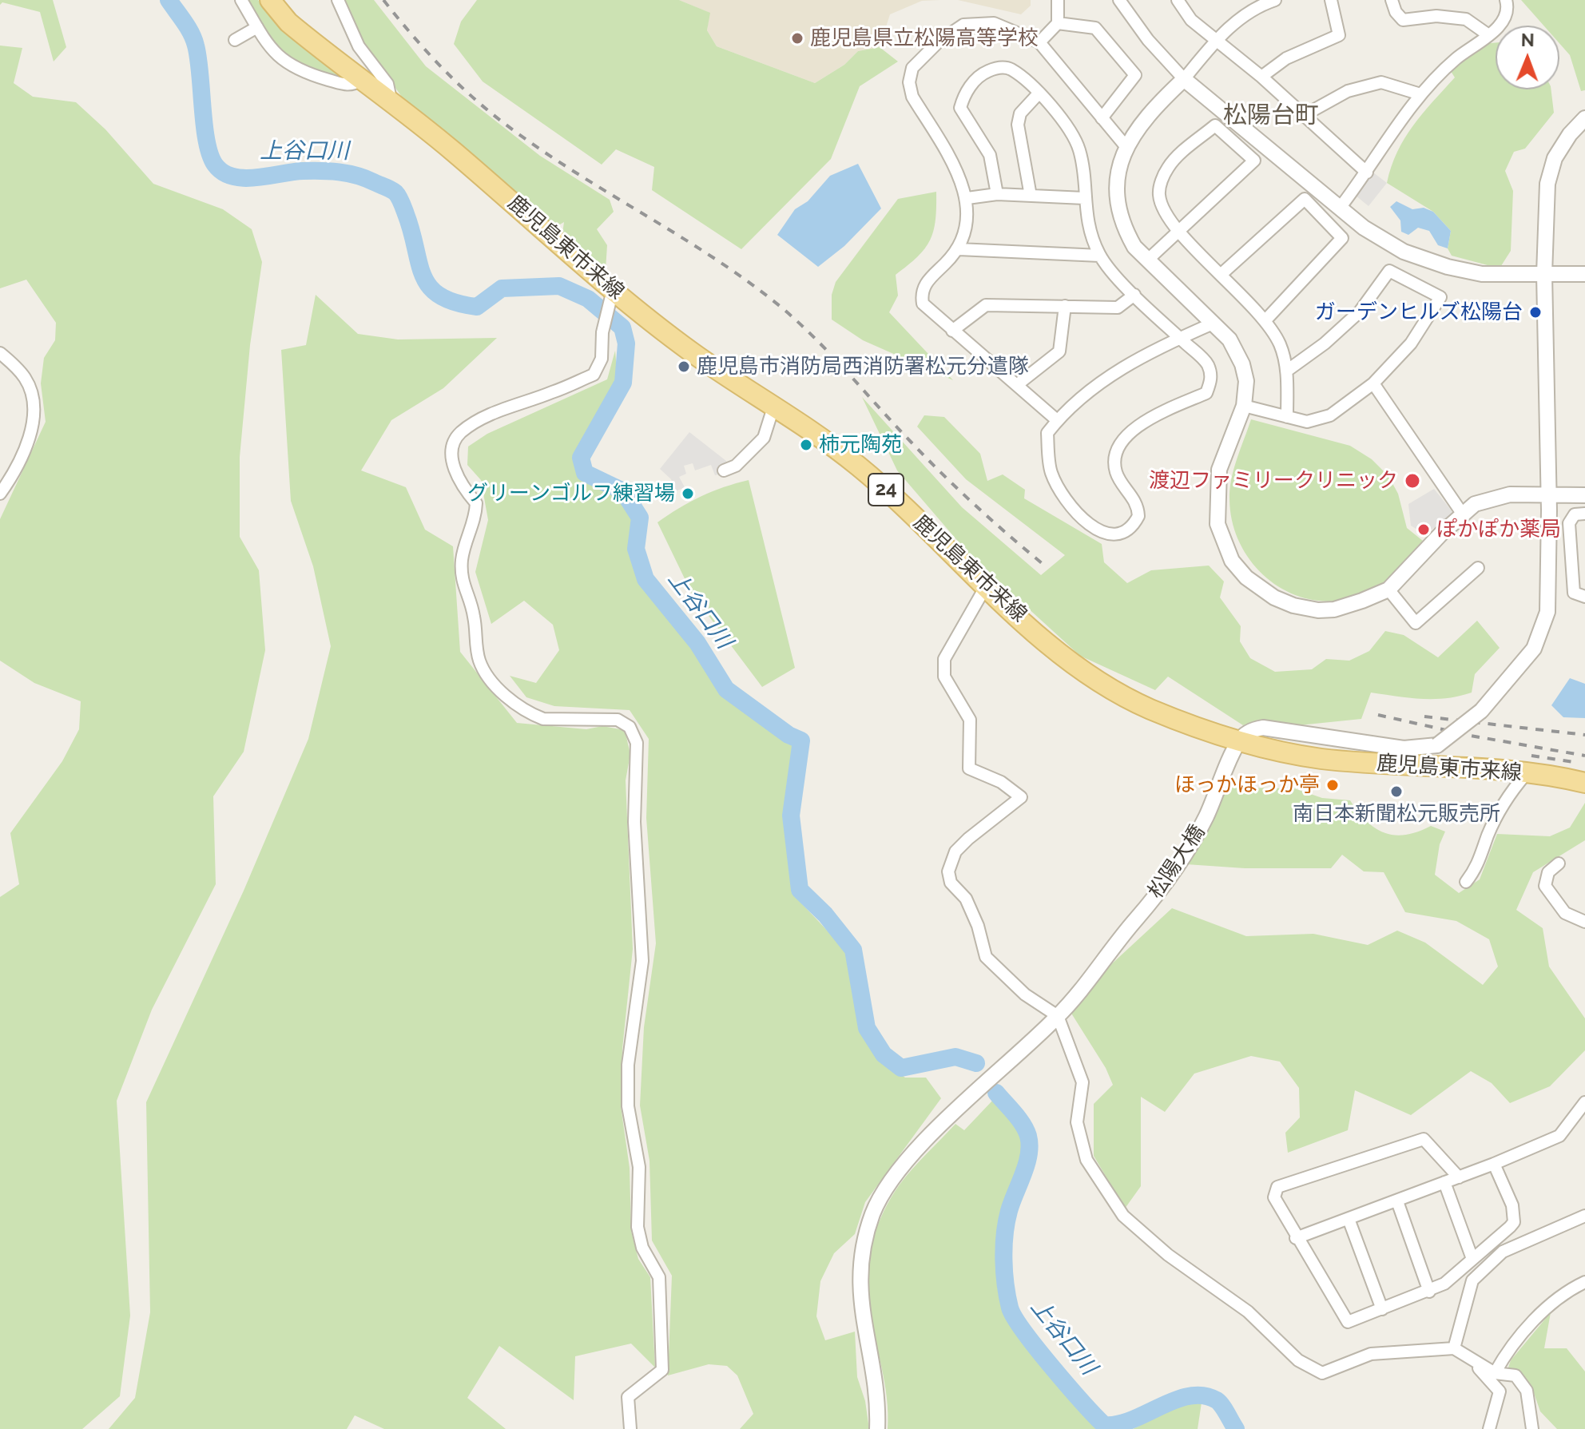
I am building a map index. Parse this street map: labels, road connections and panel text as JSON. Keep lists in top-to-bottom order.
{
  "streets": {
    "main road": ["鹿児島東市来線", "24"],
    "street": ["松陽大橋"]
  },
  "crossings": [
    ["鹿児島東市来線", "松陽大橋"]
  ],
  "districts": ["松陽台町"],
  "water": ["上谷口川"],
  "places": [
    "鹿児島県立松陽高等学校",
    "ガーデンヒルズ松陽台",
    "鹿児島市消防局西消防署松元分遣隊",
    "柿元陶苑",
    "渡辺ファミリークリニック",
    "グリーンゴルフ練習場",
    "ぽかぽか薬局",
    "ほっかほっか亭",
    "南日本新聞松元販売所"
  ],
  "north": "top"
}
